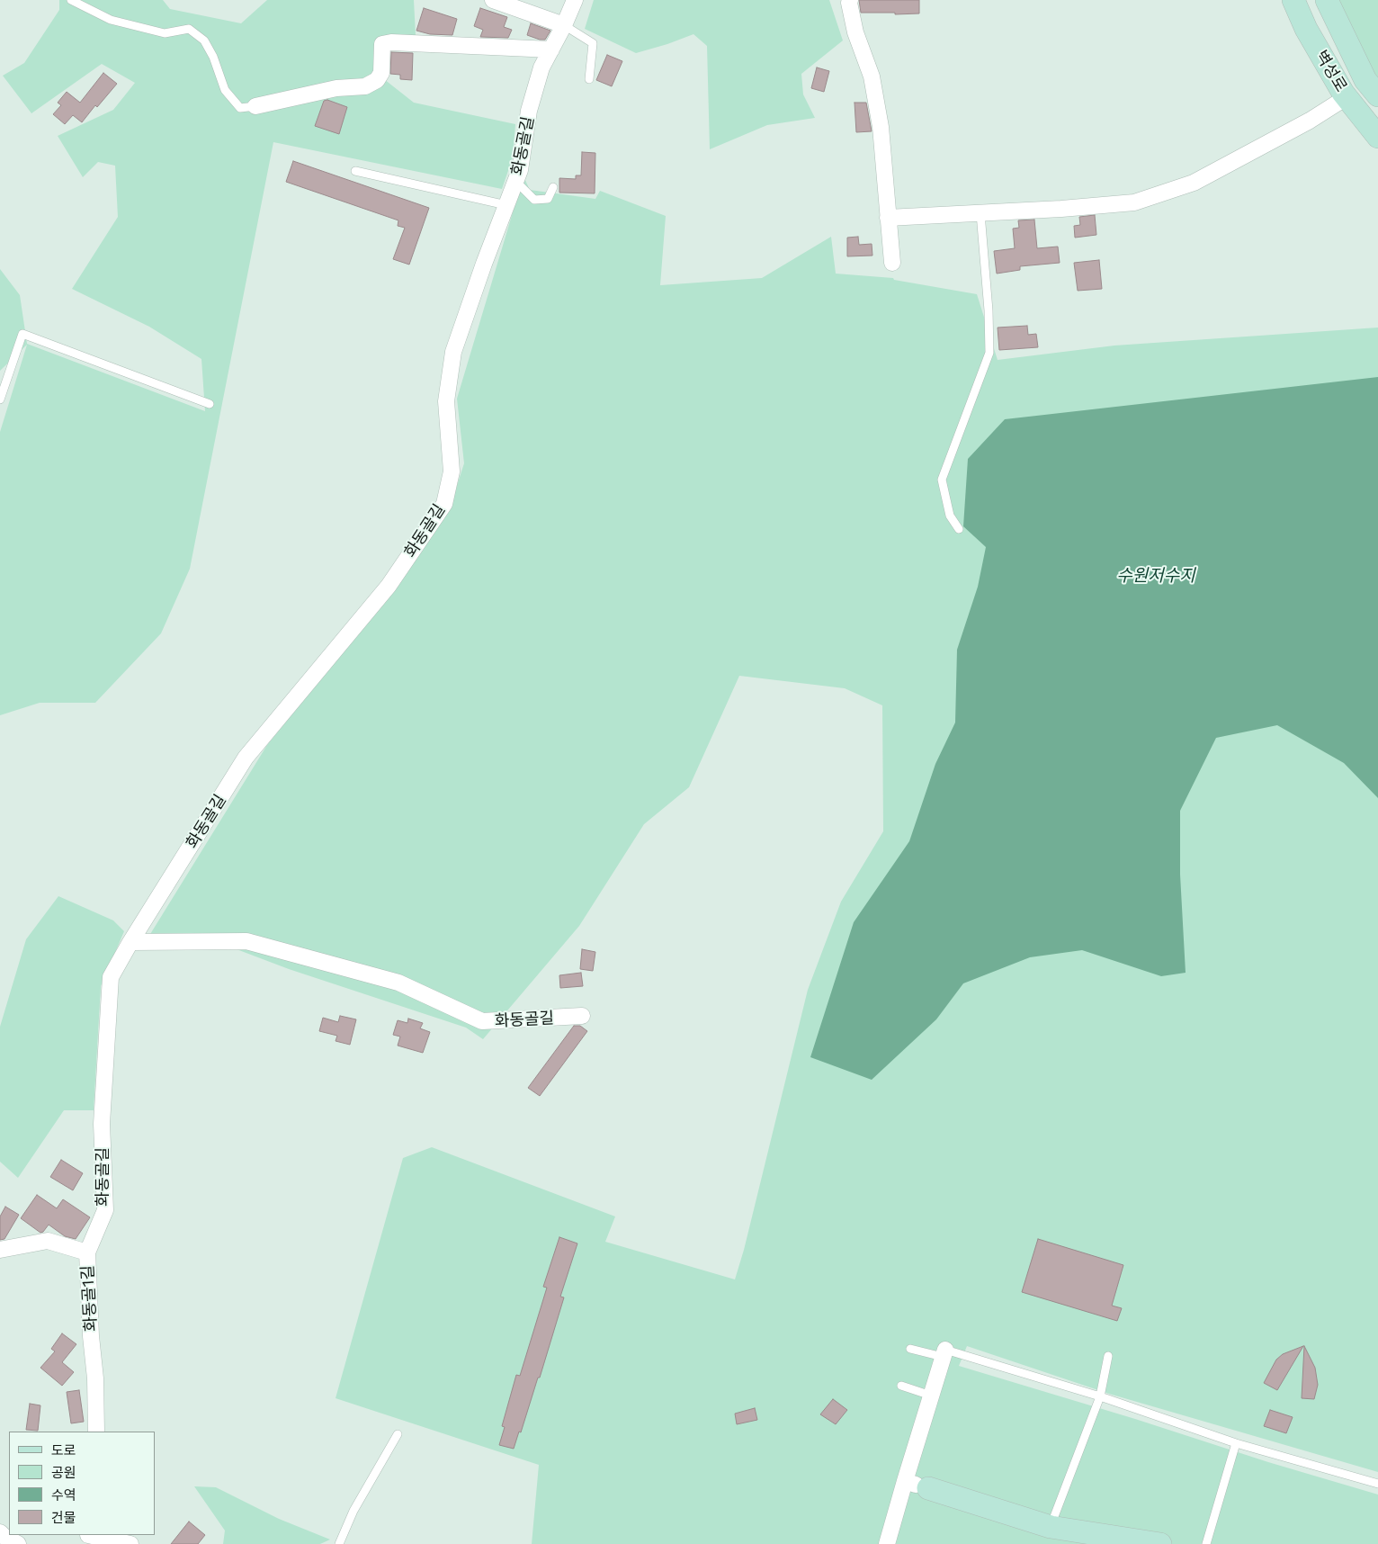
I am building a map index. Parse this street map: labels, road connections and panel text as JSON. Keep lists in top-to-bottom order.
{
  "streets": {
    "main road": ["벽성로"],
    "street": ["화동골길", "화동골1길"]
  },
  "crossings": [
    ["화동골길", "화동골1길"]
  ],
  "water": ["수원저수지"],
  "legend": [
    "도로",
    "공원",
    "수역",
    "건물"
  ]
}
